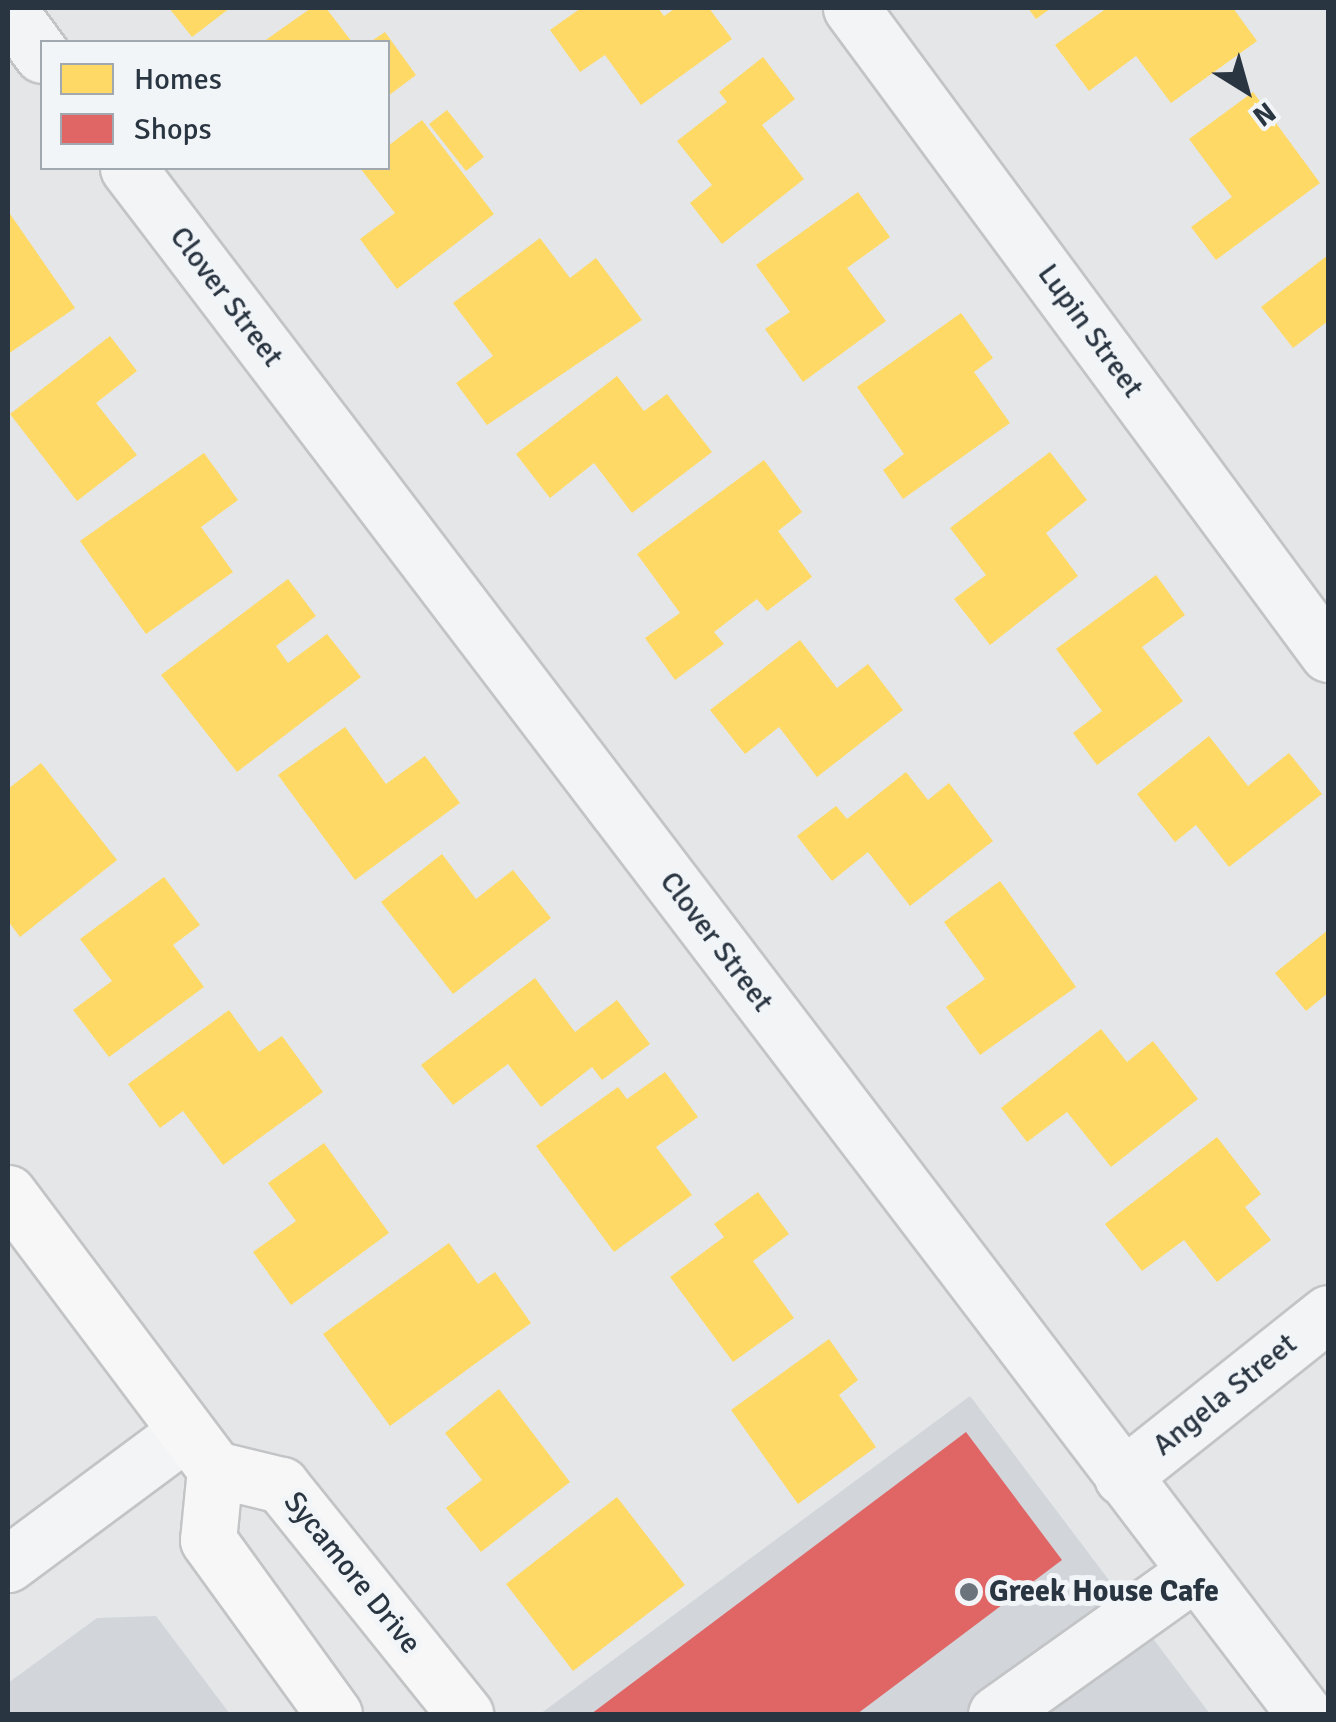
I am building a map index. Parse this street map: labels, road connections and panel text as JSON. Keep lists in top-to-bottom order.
{
  "streets": {
    "main road": ["Sycamore Drive"],
    "street": ["Clover Street", "Lupin Street", "Angela Street"]
  },
  "crossings": [
    ["Clover Street", "Angela Street"]
  ],
  "places": ["Greek House Cafe"],
  "legend": ["Homes", "Shops"],
  "north": "bottom right"
}
